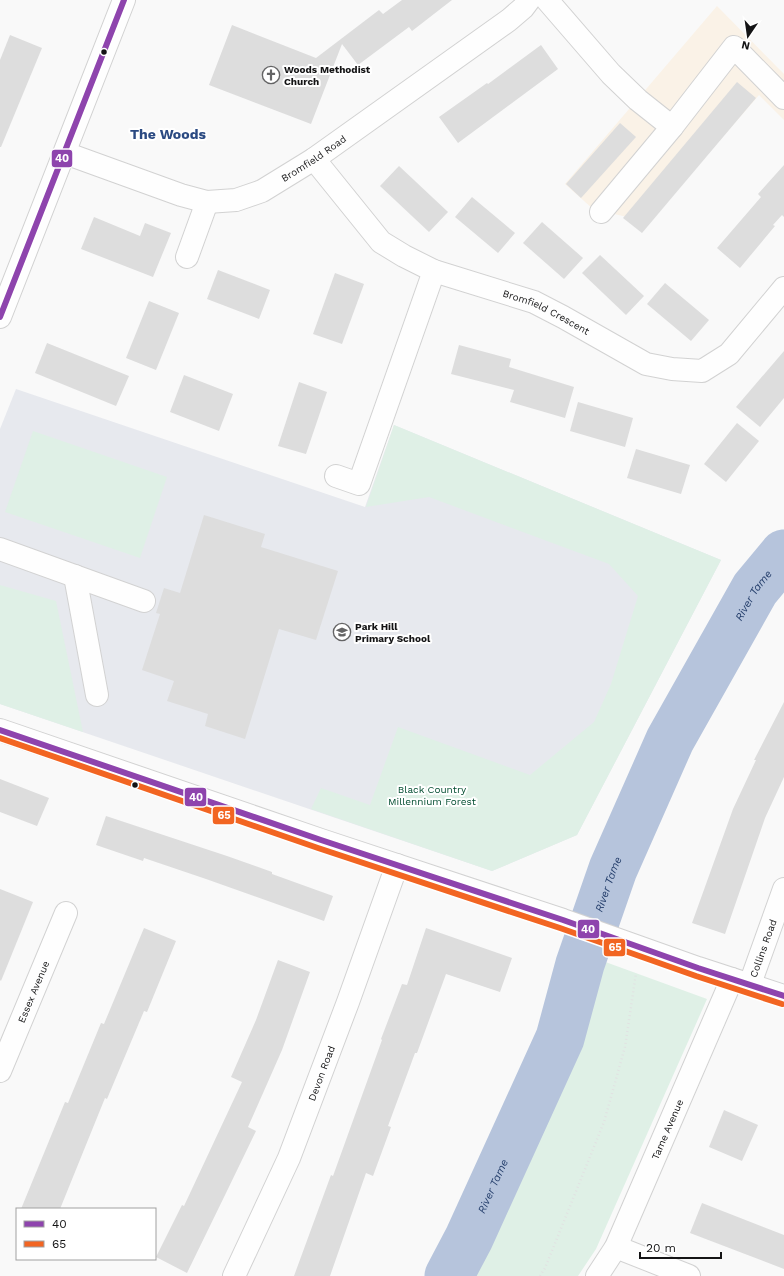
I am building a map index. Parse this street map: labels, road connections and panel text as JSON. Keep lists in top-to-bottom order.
{
  "streets": {
    "street": [
      "Bromfield Road",
      "Bromfield Crescent",
      "Collins Road",
      "Essex Avenue",
      "Devon Road",
      "Tame Avenue"
    ]
  },
  "crossings": [
    ["Bromfield Road", "Bromfield Crescent"],
    ["Collins Road", "Tame Avenue"]
  ],
  "districts": ["The Woods"],
  "water": ["River Tame"],
  "parks": ["Black Country Millennium Forest"],
  "places": {
    "church": ["Woods Methodist Church"],
    "school or university": ["Park Hill Primary School"]
  },
  "lines": ["transit line 40", "transit line 65"],
  "legend": ["40", "65"],
  "scale_bar": "20 m",
  "north": "bottom"
}
